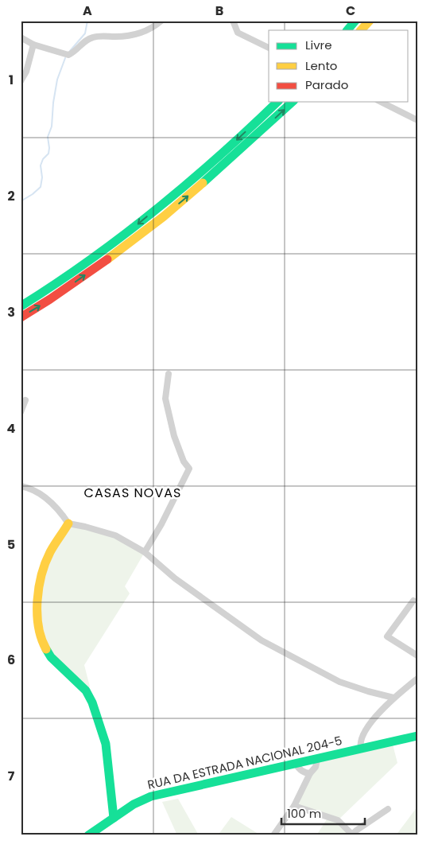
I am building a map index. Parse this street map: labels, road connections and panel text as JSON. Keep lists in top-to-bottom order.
{
  "streets": {
    "main road": ["RUA DA ESTRADA NACIONAL 204-5"]
  },
  "districts": ["CASAS NOVAS"],
  "legend": ["Livre", "Lento", "Parado"],
  "scale_bar": "100 m",
  "grid": {
    "columns": ["A", "B", "C"],
    "rows": [
      "1",
      "2",
      "3",
      "4",
      "5",
      "6",
      "7"
    ]
  }
}
